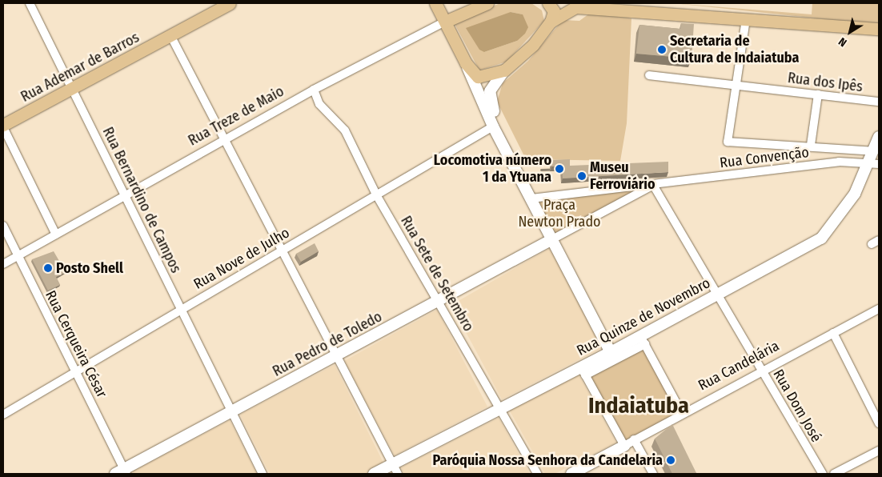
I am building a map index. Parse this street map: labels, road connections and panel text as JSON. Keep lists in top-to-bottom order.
{
  "streets": {
    "main road": ["Rua Ademar de Barros", "Rua Treze de Maio"],
    "street": [
      "Rua dos Ipês",
      "Rua Convenção",
      "Rua Bernardino de Campos",
      "Rua Nove de Julho",
      "Rua Sete de Setembro",
      "Rua Quinze de Novembro",
      "Rua Cerqueira César",
      "Rua Pedro de Toledo",
      "Rua Candelária",
      "Rua Dom José"
    ]
  },
  "crossings": [
    ["Rua Ademar de Barros", "Rua Bernardino de Campos"],
    ["Rua Treze de Maio", "Rua Bernardino de Campos"],
    ["Rua Treze de Maio", "Rua Sete de Setembro"],
    ["Rua Treze de Maio", "Rua Cerqueira César"],
    ["Rua Convenção", "Rua Quinze de Novembro"],
    ["Rua Convenção", "Rua Dom José"],
    ["Rua Bernardino de Campos", "Rua Nove de Julho"],
    ["Rua Bernardino de Campos", "Rua Pedro de Toledo"],
    ["Rua Nove de Julho", "Rua Sete de Setembro"],
    ["Rua Nove de Julho", "Rua Cerqueira César"],
    ["Rua Sete de Setembro", "Rua Quinze de Novembro"],
    ["Rua Sete de Setembro", "Rua Pedro de Toledo"],
    ["Rua Quinze de Novembro", "Rua Dom José"],
    ["Rua Cerqueira César", "Rua Pedro de Toledo"],
    ["Rua Candelária", "Rua Dom José"]
  ],
  "districts": ["Indaiatuba"],
  "parks": ["Praça Newton Prado"],
  "places": [
    "Secretaria de Cultura de Indaiatuba",
    "Locomotiva número 1 da Ytuana",
    "Museu Ferroviário",
    "Posto Shell",
    "Paróquia Nossa Senhora da Candelaria"
  ],
  "north": "bottom left"
}
